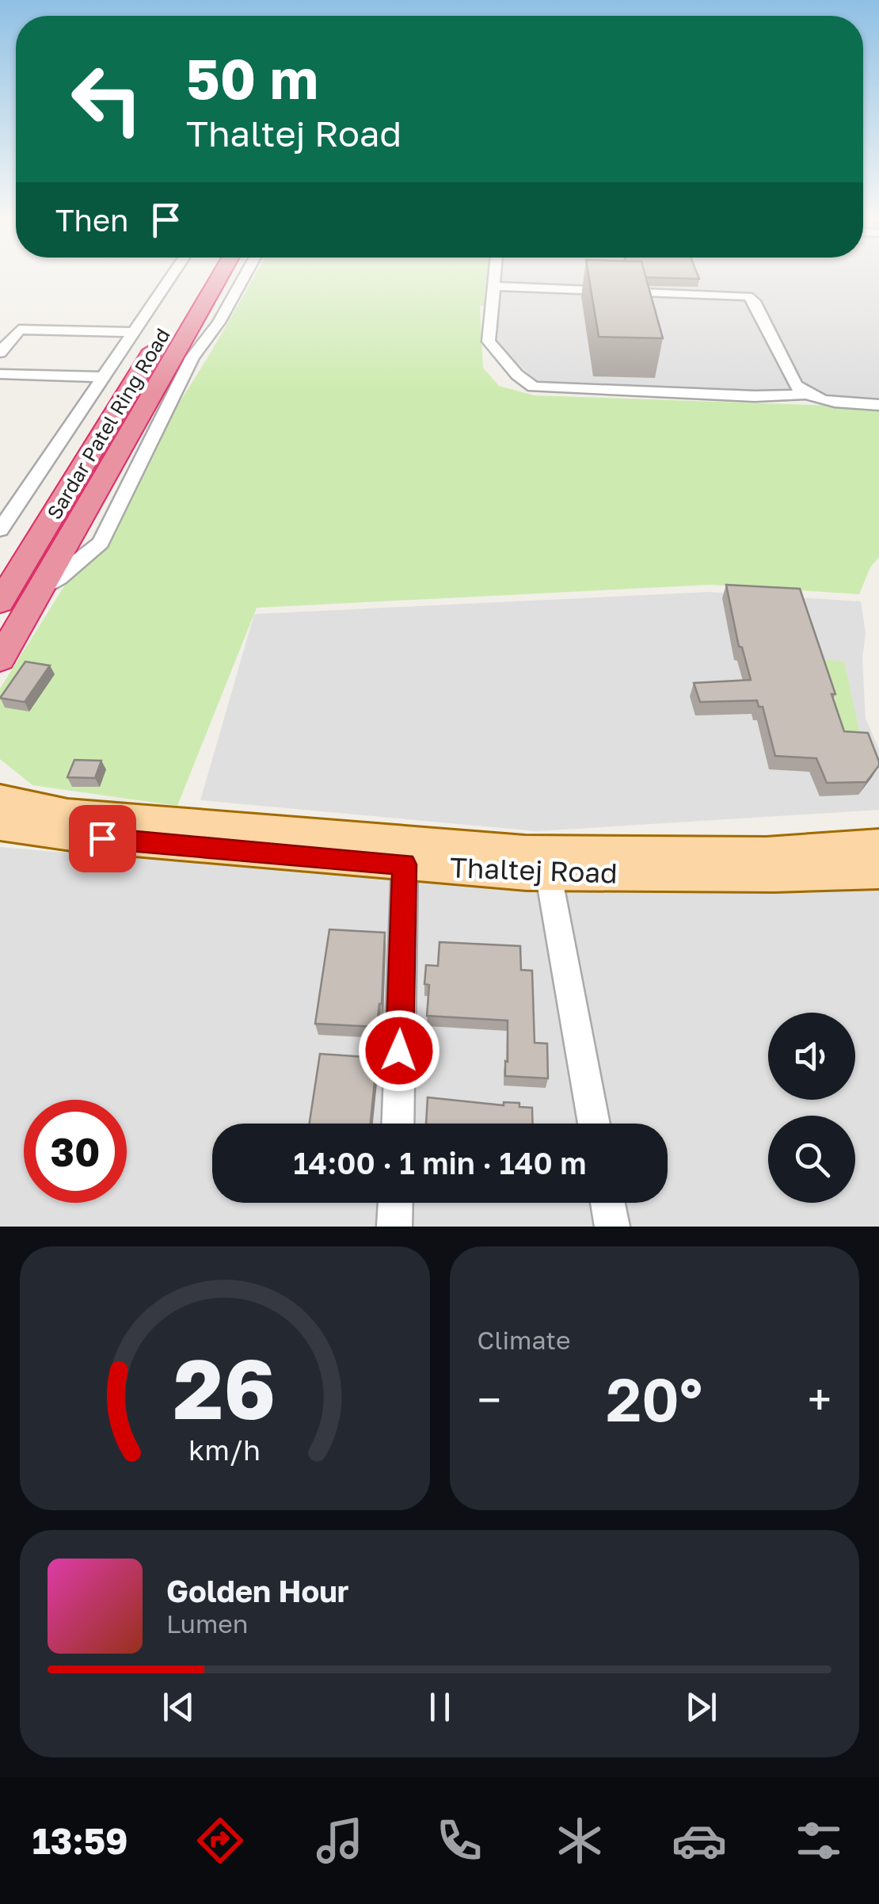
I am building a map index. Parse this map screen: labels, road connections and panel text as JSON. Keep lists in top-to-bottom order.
{
  "streets": {
    "highway": ["Sardar Patel Ring Road"],
    "main road": ["Thaltej Road"]
  },
  "page": {
    "turn": ["50 m", "Thaltej Road"],
    "then": "Then",
    "limit": "30",
    "trip": "14:00 · 1 min · 140 m",
    "tile": "Climate",
    "heat": ["−", "20°", "+"],
    "song": ["Golden Hour", "Lumen"],
    "tabs": "13:59",
    "gauge": ["26", "km/h"]
  }
}
